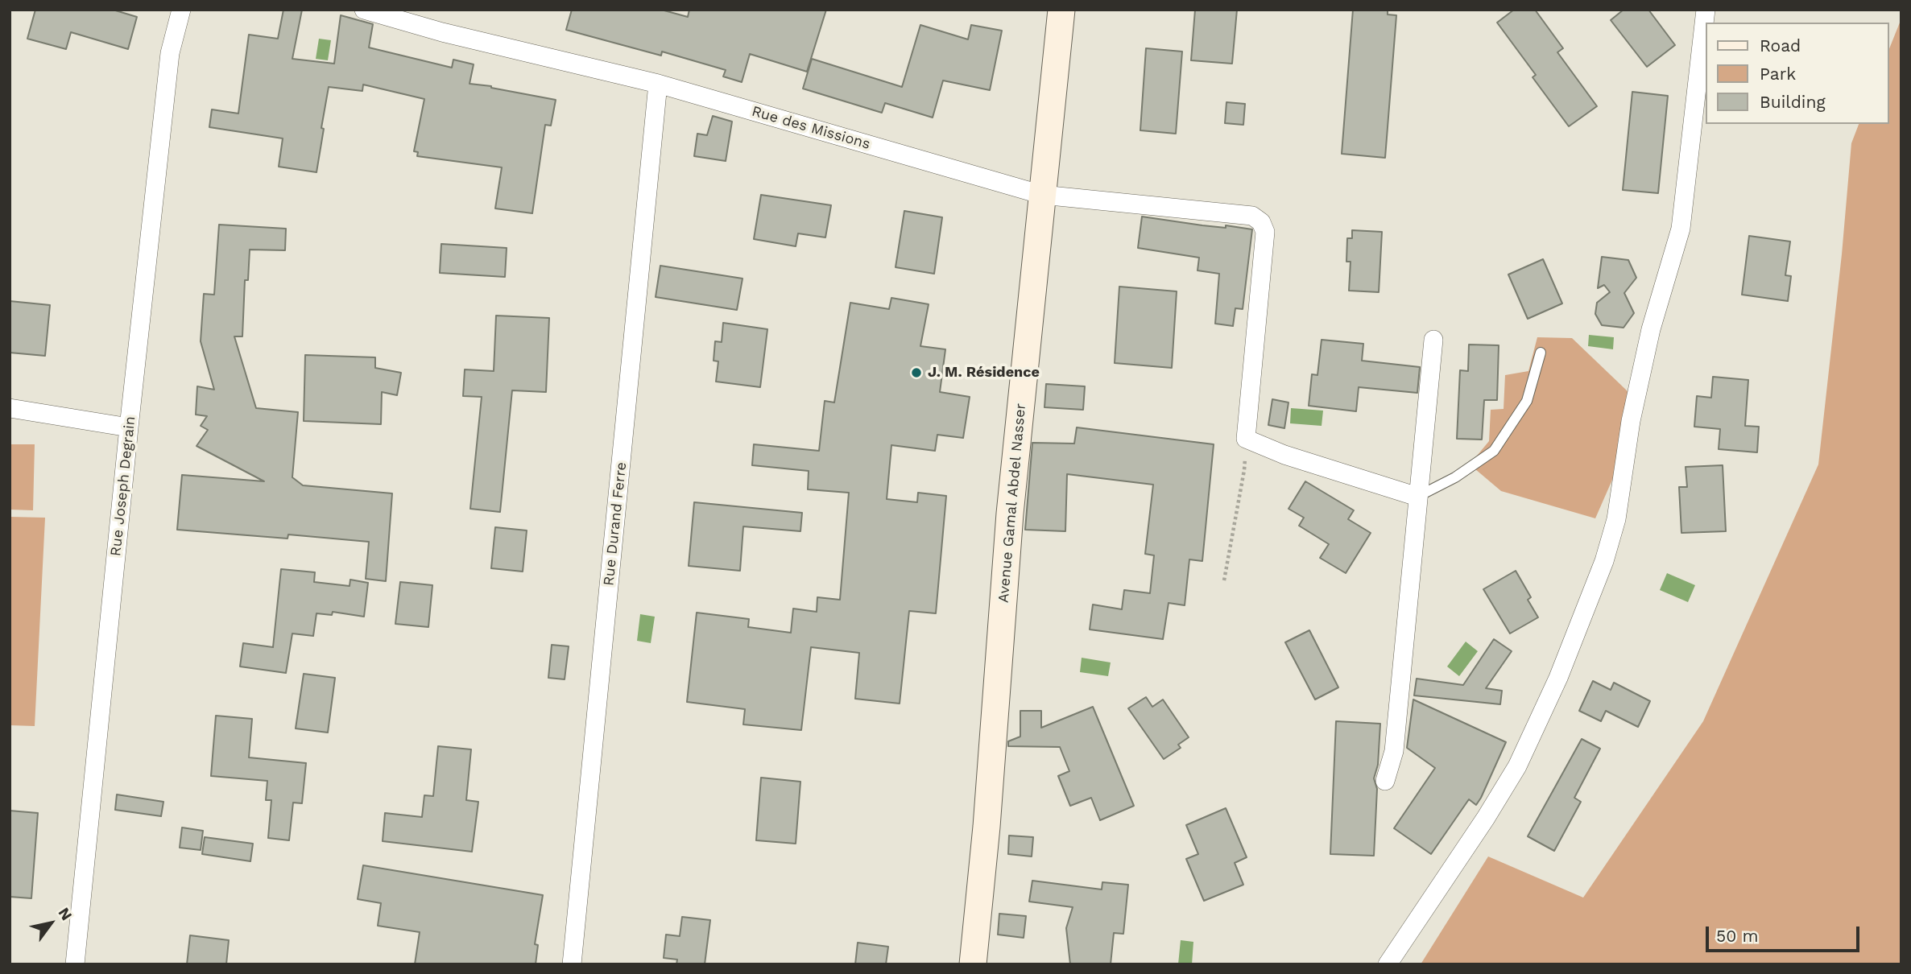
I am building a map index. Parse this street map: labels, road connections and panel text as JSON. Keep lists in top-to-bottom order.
{
  "streets": {
    "street": [
      "Rue des Missions",
      "Rue Joseph Degrain",
      "Avenue Gamal Abdel Nasser",
      "Rue Durand Ferre"
    ]
  },
  "crossings": [
    ["Rue des Missions", "Avenue Gamal Abdel Nasser"],
    ["Rue des Missions", "Rue Durand Ferre"]
  ],
  "places": ["J. M. Résidence"],
  "legend": ["Road", "Park", "Building"],
  "scale_bar": "50 m",
  "north": "top right"
}
